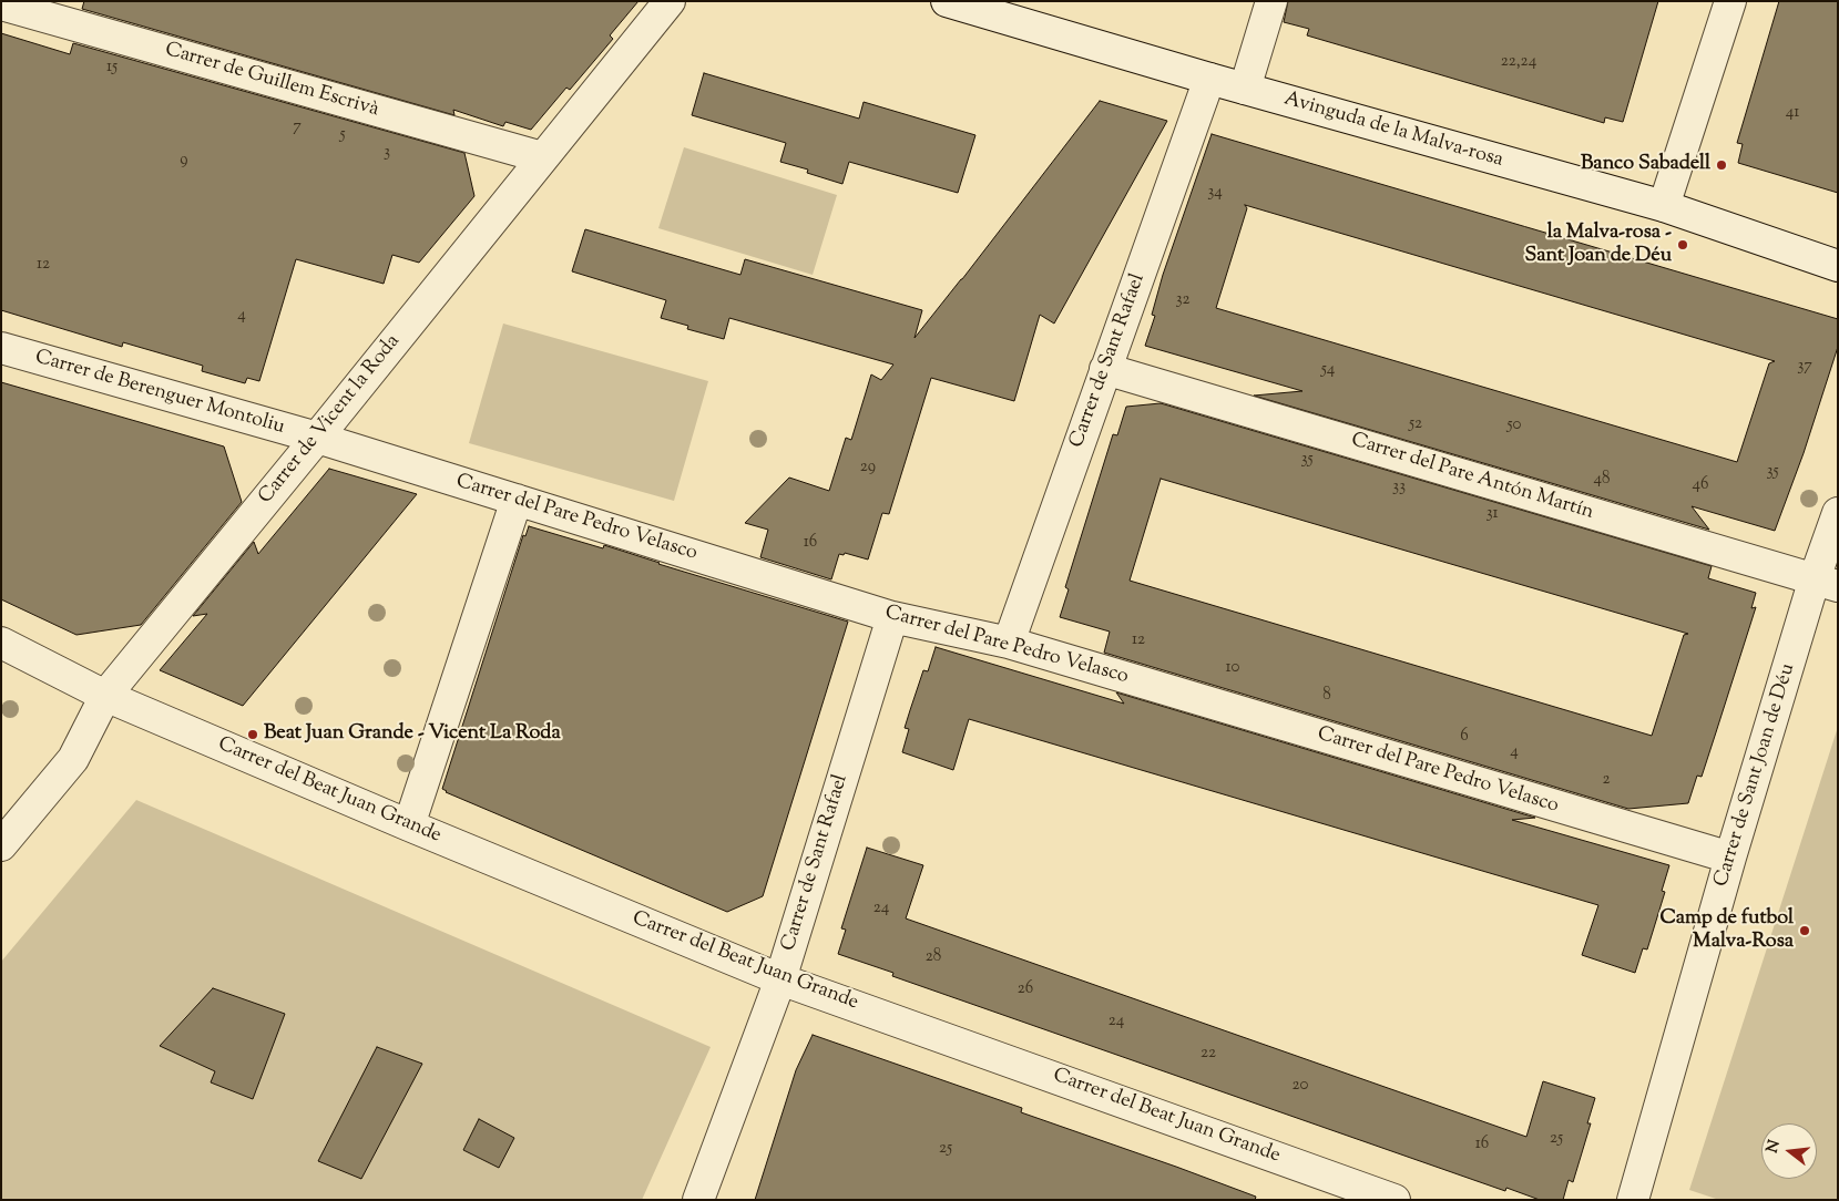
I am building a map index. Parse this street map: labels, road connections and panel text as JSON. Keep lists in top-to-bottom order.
{
  "streets": {
    "street": [
      "Carrer de Guillem Escrivà",
      "Avinguda de la Malva-rosa",
      "Carrer de Sant Rafael",
      "Carrer de Berenguer Montoliu",
      "Carrer de Vicent la Roda",
      "Carrer del Pare Antón Martín",
      "Carrer del Pare Pedro Velasco",
      "Carrer de Sant Joan de Déu",
      "Carrer del Beat Juan Grande"
    ]
  },
  "crossings": [
    ["Carrer de Guillem Escrivà", "Carrer de Vicent la Roda"],
    ["Avinguda de la Malva-rosa", "Carrer de Sant Rafael"],
    ["Carrer de Sant Rafael", "Carrer del Pare Antón Martín"],
    ["Carrer de Sant Rafael", "Carrer del Pare Pedro Velasco"],
    ["Carrer de Sant Rafael", "Carrer del Beat Juan Grande"],
    ["Carrer de Berenguer Montoliu", "Carrer de Vicent la Roda"],
    ["Carrer de Berenguer Montoliu", "Carrer del Pare Pedro Velasco"],
    ["Carrer de Vicent la Roda", "Carrer del Pare Pedro Velasco"],
    ["Carrer de Vicent la Roda", "Carrer del Beat Juan Grande"],
    ["Carrer del Pare Antón Martín", "Carrer de Sant Joan de Déu"],
    ["Carrer del Pare Pedro Velasco", "Carrer de Sant Joan de Déu"]
  ],
  "places": [
    "Banco Sabadell",
    "la Malva-rosa - Sant Joan de Déu",
    "Beat Juan Grande - Vicent La Roda",
    "Camp de futbol Malva-Rosa"
  ],
  "house_numbers": [
    "22,24",
    "15",
    "41",
    "7",
    "5",
    "3",
    "9",
    "34",
    "12",
    "32",
    "4",
    "37",
    "54",
    "52",
    "50",
    "35",
    "29",
    "35",
    "48",
    "46",
    "33",
    "31",
    "16",
    "12",
    "10",
    "8",
    "6",
    "4",
    "2",
    "24",
    "28",
    "26",
    "24",
    "22",
    "20",
    "25",
    "16",
    "25"
  ],
  "north": "left"
}
